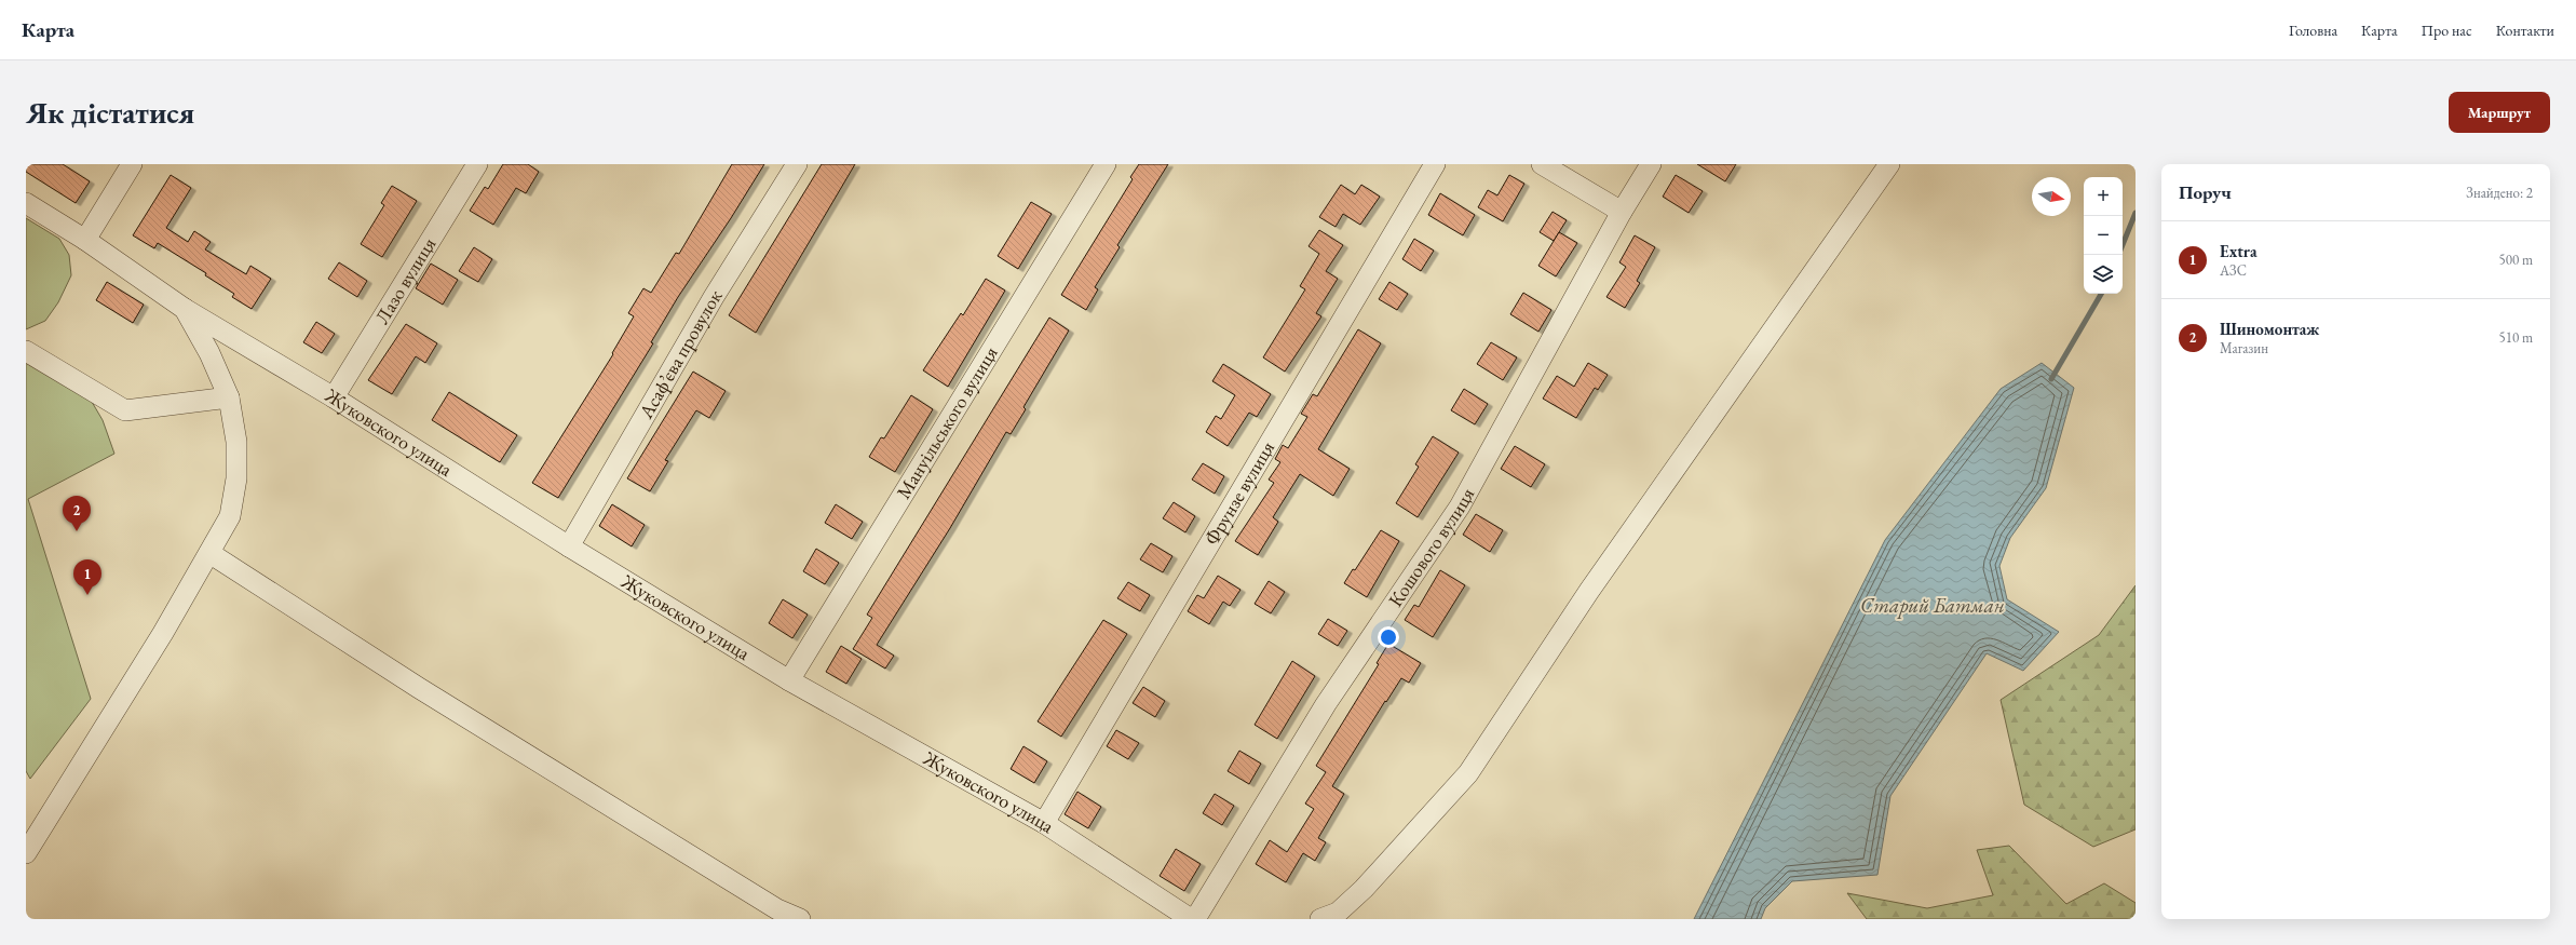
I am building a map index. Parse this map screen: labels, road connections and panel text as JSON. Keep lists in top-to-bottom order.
{
  "streets": {
    "street": [
      "Лазо вулиця",
      "Асаф’єва провулок",
      "Мануільського вулиця",
      "Жуковского улица",
      "Фрунзе вулиця",
      "Кошового вулиця"
    ]
  },
  "crossings": [
    ["Лазо вулиця", "Жуковского улица"],
    ["Асаф’єва провулок", "Жуковского улица"],
    ["Мануільського вулиця", "Жуковского улица"],
    ["Жуковского улица", "Фрунзе вулиця"]
  ],
  "water": ["Старий Батман"],
  "north": "right",
  "page": {
    "header": "Карта",
    "nav": [
      "Головна",
      "Карта",
      "Про нас",
      "Контакти"
    ],
    "buttons": "Маршрут",
    "title": "Як дістатися",
    "heading": ["Поруч", "Знайдено: 2"],
    "map_buttons": ["+", "−"],
    "list": [
      {
        "mark": "1",
        "name": "Extra",
        "note": "АЗС",
        "value": "500 m"
      },
      {
        "mark": "2",
        "name": "Шиномонтаж",
        "note": "Магазин",
        "value": "510 m"
      }
    ],
    "pins": ["2", "1"]
  }
}
